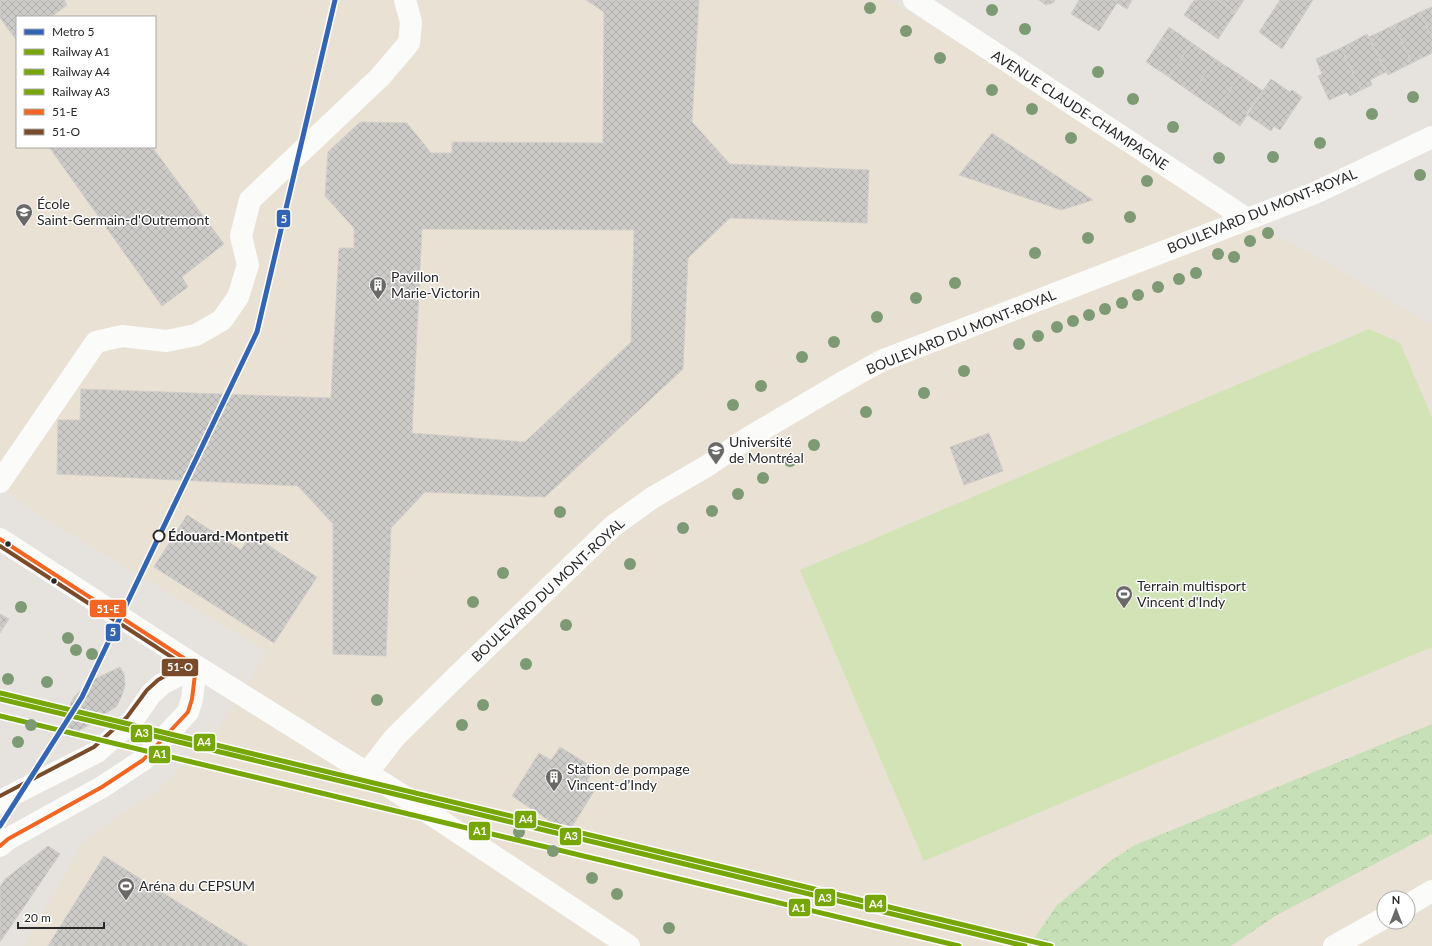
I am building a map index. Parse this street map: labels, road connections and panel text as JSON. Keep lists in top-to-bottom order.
{
  "streets": {
    "street": ["AVENUE CLAUDE-CHAMPAGNE", "BOULEVARD DU MONT-ROYAL"]
  },
  "crossings": [
    ["AVENUE CLAUDE-CHAMPAGNE", "BOULEVARD DU MONT-ROYAL"]
  ],
  "places": {
    "school or university": ["École Saint-Germain-d'Outremont", "Université de Montréal"],
    "building": ["Pavillon Marie-Victorin", "Station de pompage Vincent-d’Indy"],
    "other": ["Édouard-Montpetit"],
    "sports": ["Terrain multisport Vincent d'Indy", "Aréna du CEPSUM"]
  },
  "lines": [
    "metro line 5",
    "transit line 51-E",
    "transit line 51-O",
    "rail line A4",
    "rail line A3",
    "rail line A1"
  ],
  "legend": [
    "Metro 5",
    "Railway A1",
    "Railway A4",
    "Railway A3",
    "51-E",
    "51-O"
  ],
  "scale_bar": "20 m",
  "north": "top"
}
